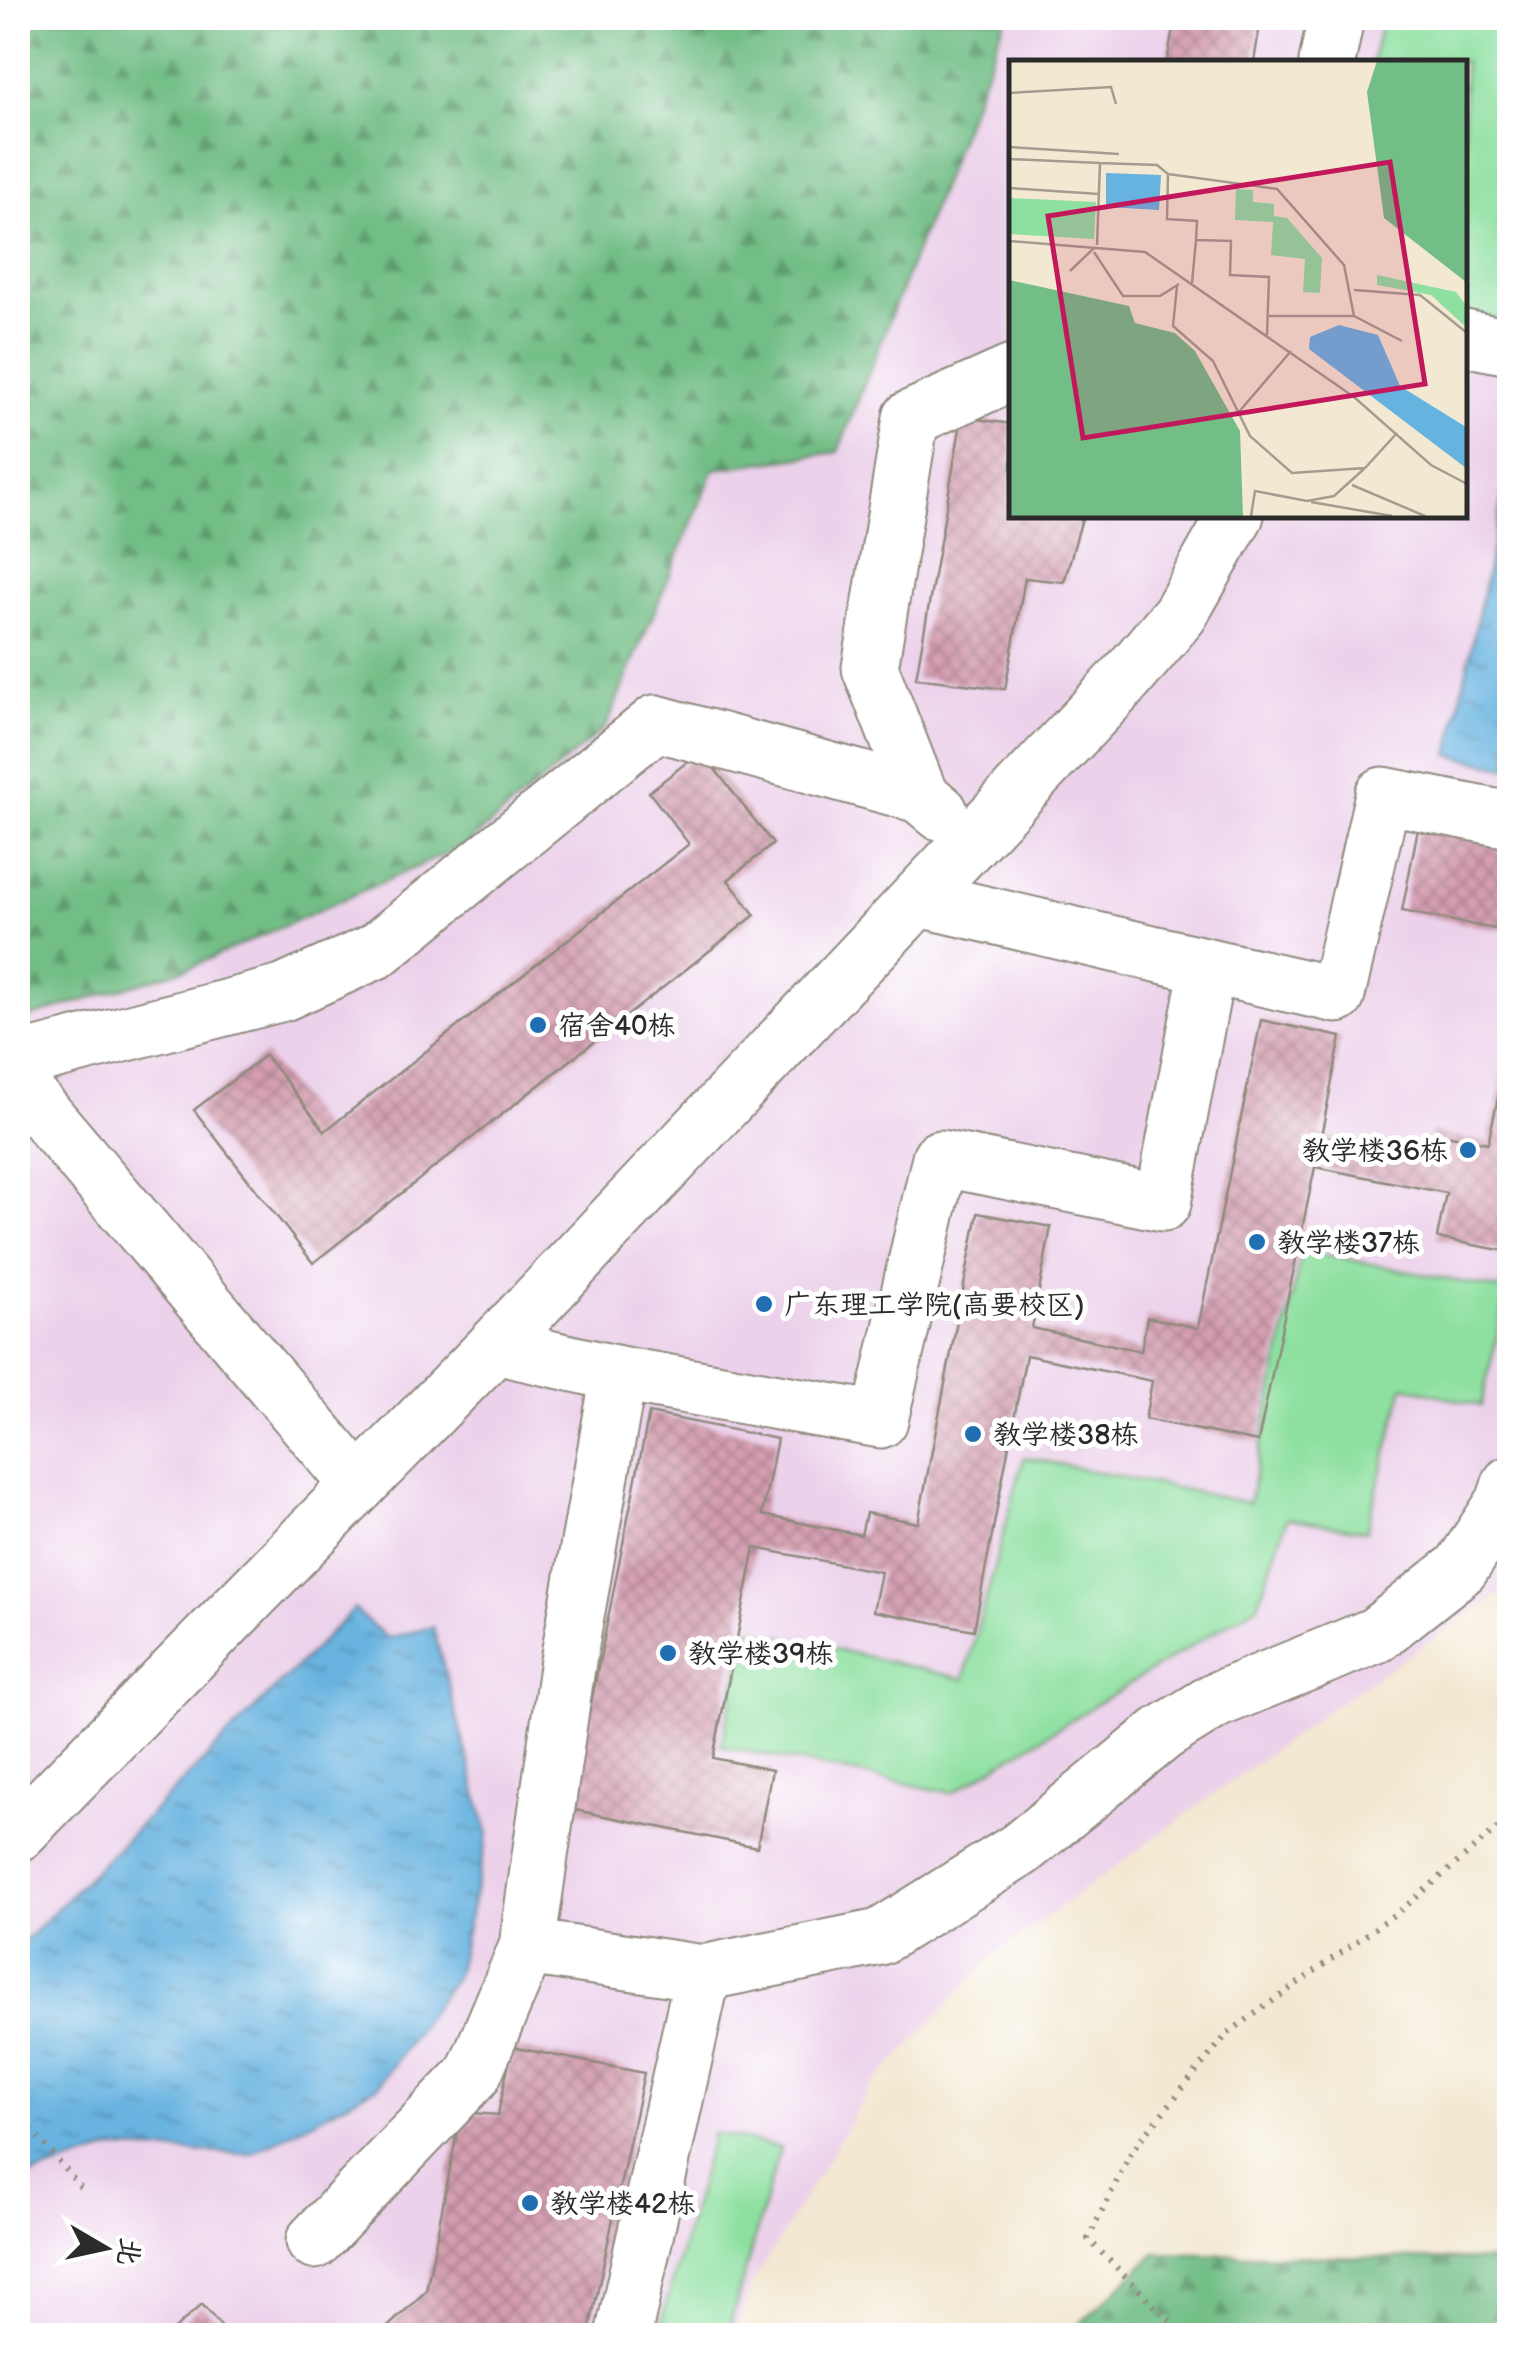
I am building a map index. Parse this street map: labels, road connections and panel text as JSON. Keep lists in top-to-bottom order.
{
  "places": [
    "宿舍40栋",
    "教学楼36栋",
    "教学楼37栋",
    "广东理工学院(高要校区)",
    "教学楼38栋",
    "教学楼39栋",
    "教学楼42栋"
  ],
  "north": "right"
}
